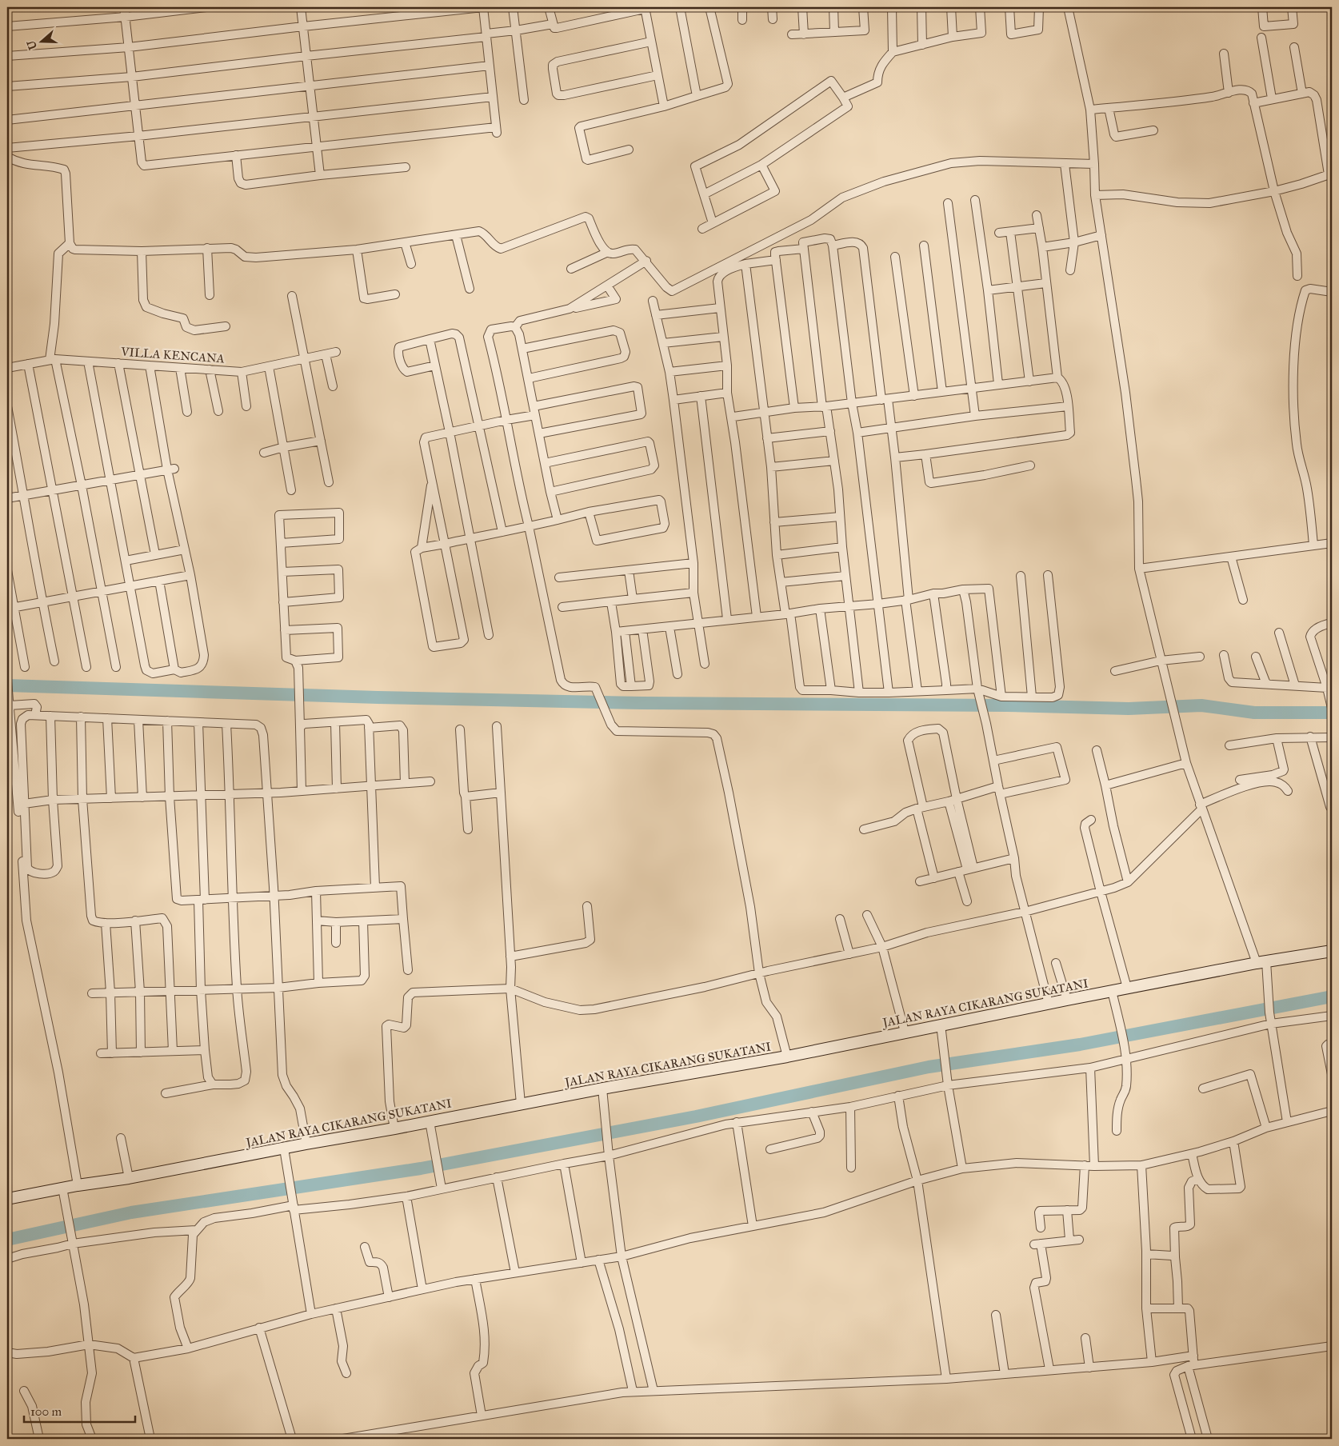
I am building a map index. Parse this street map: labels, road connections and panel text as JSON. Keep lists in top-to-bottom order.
{
  "streets": {
    "main road": ["JALAN RAYA CIKARANG SUKATANI"],
    "street": ["VILLA KENCANA"]
  },
  "scale_bar": "100 m",
  "north": "left"
}
